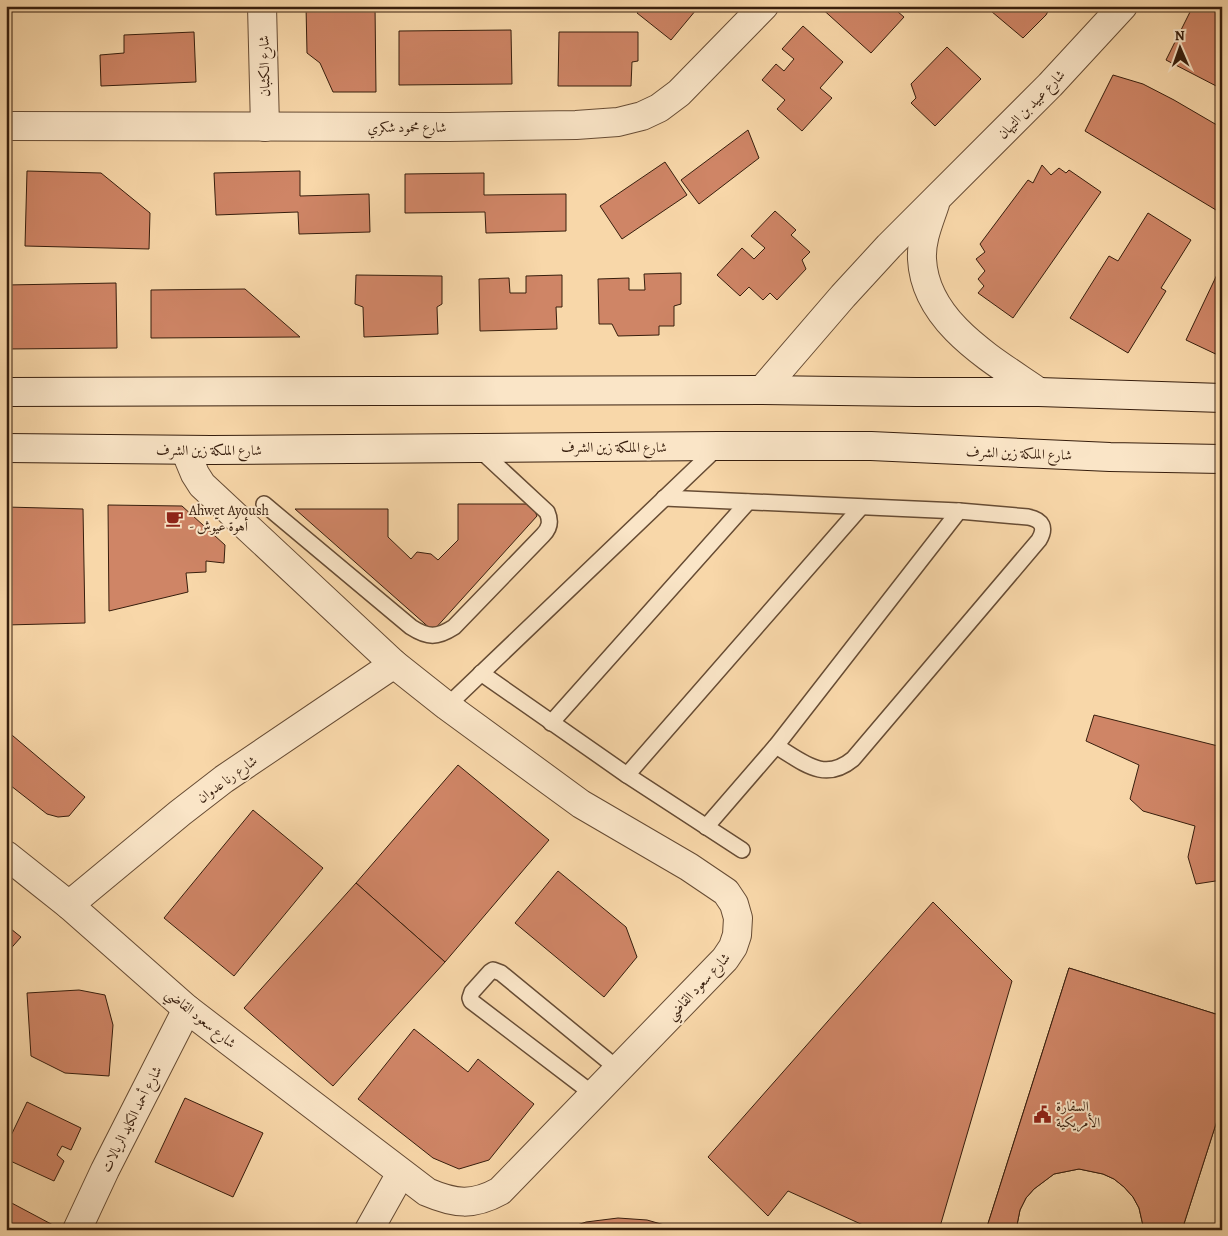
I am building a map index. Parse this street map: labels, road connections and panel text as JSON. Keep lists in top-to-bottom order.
{
  "streets": {
    "street": [
      "شارع الكثبان",
      "شارع عبيد بن التيهان",
      "شارع محمود شكري",
      "شارع الملكة زين الشرف",
      "شارع رنا عدوان",
      "شارع سعود القاضي",
      "شارع أحمد الكايد الريالات"
    ]
  },
  "crossings": [
    ["شارع الكثبان", "شارع محمود شكري"],
    ["شارع الملكة زين الشرف", "شارع سعود القاضي"],
    ["شارع رنا عدوان", "شارع سعود القاضي"],
    ["شارع سعود القاضي", "شارع أحمد الكايد الريالات"]
  ],
  "places": {
    "cafe": ["Ahwet Ayoush - أهوة عيّوش"],
    "public building": ["السفارة الأمريكية"]
  },
  "north": "top"
}
